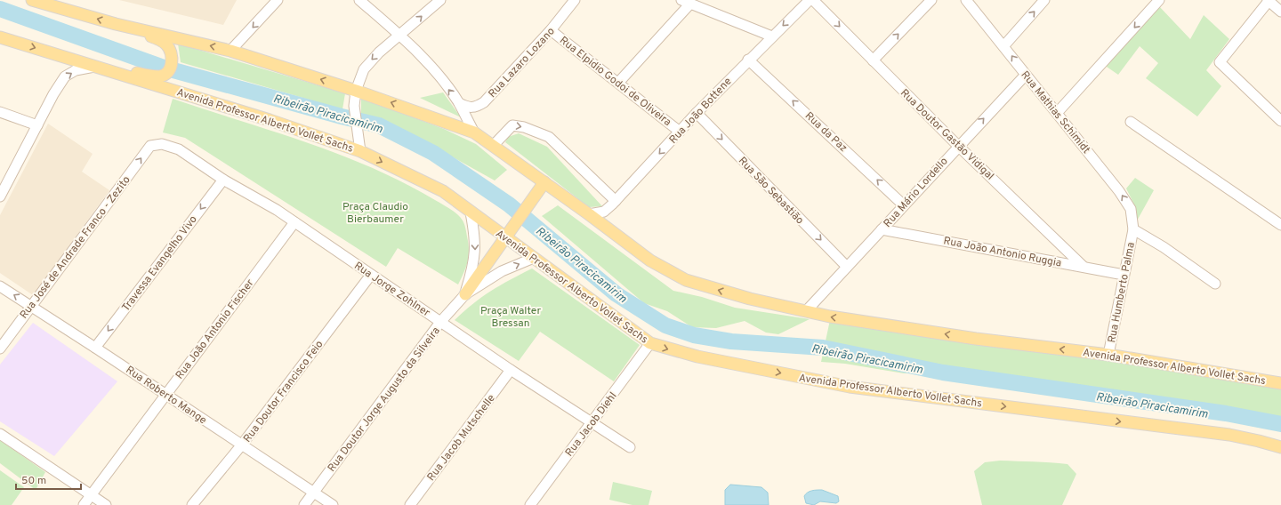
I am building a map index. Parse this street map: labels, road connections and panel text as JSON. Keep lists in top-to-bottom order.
{
  "streets": {
    "main road": ["Avenida Professor Alberto Vollet Sachs"],
    "street": [
      "Rua Lazaro Lozano",
      "Rua Elpidio Godoi de Oliveira",
      "Rua João Bottene",
      "Rua Mathias Schimidt",
      "Rua da Paz",
      "Rua Doutor Gastão Vidigal",
      "Rua São Sebastião",
      "Rua Mário Lordello",
      "Rua José de Andrade Franco - Zezito",
      "Rua João Antonio Ruggia",
      "Travessa Evangelho Vivo",
      "Rua Jorge Zohlner",
      "Rua Humberto Palma",
      "Rua João Antonio Fischer",
      "Rua Doutor Francisco Feio",
      "Rua Roberto Mange",
      "Rua Doutor Jorge Augusto da Silveira",
      "Rua Jacob Diehl",
      "Rua Jacob Mutschelle"
    ]
  },
  "crossings": [
    ["Rua Lazaro Lozano", "Rua Elpidio Godoi de Oliveira"],
    ["Rua Elpidio Godoi de Oliveira", "Rua João Bottene"],
    ["Rua João Bottene", "Avenida Professor Alberto Vollet Sachs"],
    ["Rua João Bottene", "Rua da Paz"],
    ["Rua João Bottene", "Rua São Sebastião"],
    ["Rua Mathias Schimidt", "Rua Mário Lordello"],
    ["Rua Mathias Schimidt", "Rua Humberto Palma"],
    ["Avenida Professor Alberto Vollet Sachs", "Rua Mário Lordello"],
    ["Avenida Professor Alberto Vollet Sachs", "Rua Humberto Palma"],
    ["Avenida Professor Alberto Vollet Sachs", "Rua Doutor Jorge Augusto da Silveira"],
    ["Avenida Professor Alberto Vollet Sachs", "Rua Jacob Diehl"],
    ["Rua da Paz", "Rua Mário Lordello"],
    ["Rua Doutor Gastão Vidigal", "Rua Mário Lordello"],
    ["Rua Doutor Gastão Vidigal", "Rua João Antonio Ruggia"],
    ["Rua São Sebastião", "Rua Mário Lordello"],
    ["Rua Mário Lordello", "Rua João Antonio Ruggia"],
    ["Rua José de Andrade Franco - Zezito", "Rua Jorge Zohlner"],
    ["Rua José de Andrade Franco - Zezito", "Rua Roberto Mange"],
    ["Rua João Antonio Ruggia", "Rua Humberto Palma"],
    ["Travessa Evangelho Vivo", "Rua Jorge Zohlner"],
    ["Travessa Evangelho Vivo", "Rua Roberto Mange"],
    ["Rua Jorge Zohlner", "Rua João Antonio Fischer"],
    ["Rua Jorge Zohlner", "Rua Doutor Francisco Feio"],
    ["Rua Jorge Zohlner", "Rua Doutor Jorge Augusto da Silveira"],
    ["Rua Jorge Zohlner", "Rua Jacob Diehl"],
    ["Rua Jorge Zohlner", "Rua Jacob Mutschelle"],
    ["Rua João Antonio Fischer", "Rua Roberto Mange"],
    ["Rua Doutor Francisco Feio", "Rua Roberto Mange"],
    ["Rua Roberto Mange", "Rua Doutor Jorge Augusto da Silveira"]
  ],
  "one_way": [
    "Rua João Bottene",
    "Rua da Paz",
    "Rua São Sebastião",
    "Rua José de Andrade Franco - Zezito",
    "Travessa Evangelho Vivo"
  ],
  "water": ["Ribeirão Piracicamirim"],
  "parks": ["Praça Claudio Bierbaumer", "Praça Walter Bressan"],
  "scale_bar": "50 m"
}
